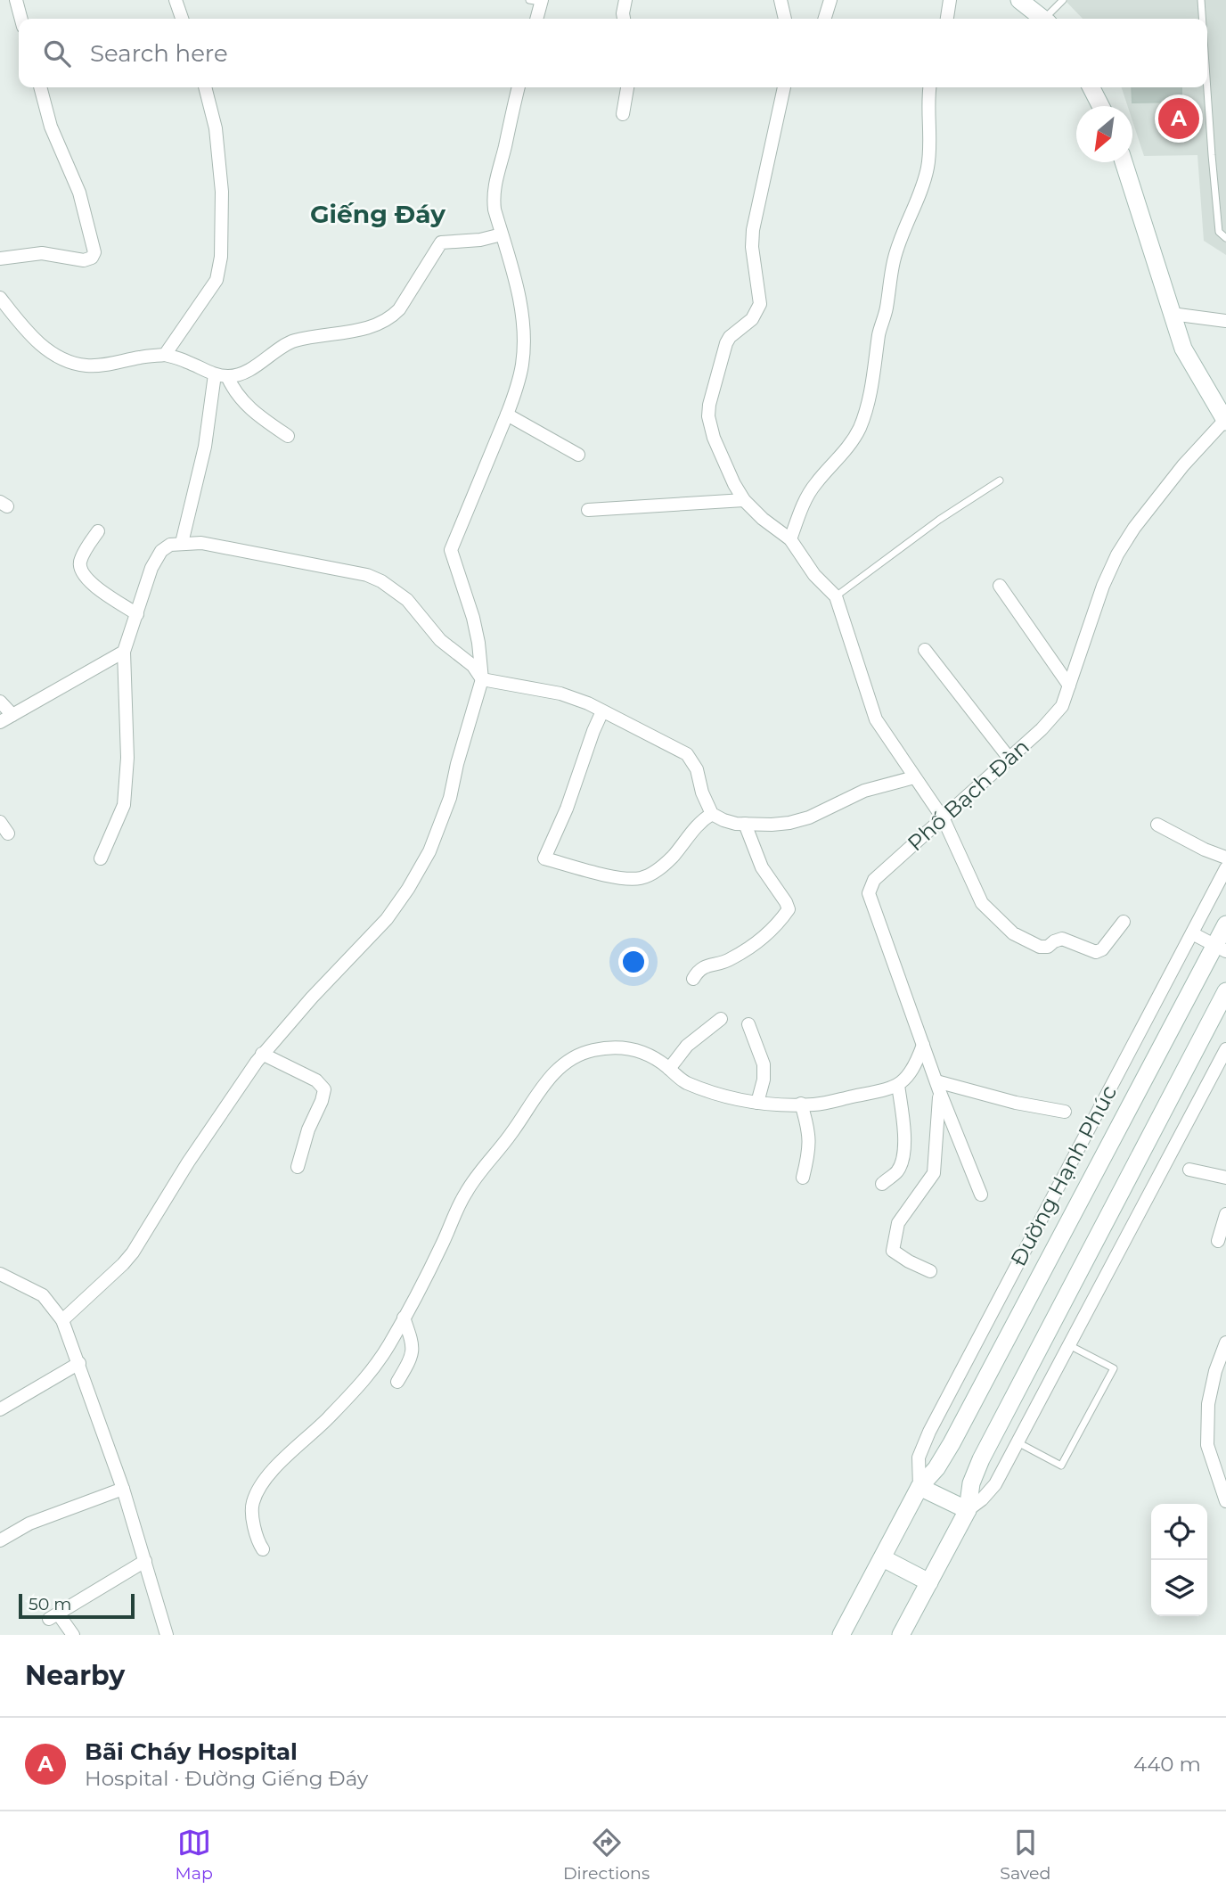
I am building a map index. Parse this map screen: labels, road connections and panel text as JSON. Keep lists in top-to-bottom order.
{
  "streets": {
    "main road": ["Đường Hạnh Phúc"],
    "street": ["Phố Bạch Đàn"]
  },
  "districts": ["Giếng Đáy"],
  "scale_bar": "50 m",
  "north": "bottom left",
  "page": {
    "search": "Search here",
    "pins": "A",
    "scale": "50 m",
    "heading": "Nearby",
    "list": [
      {
        "mark": "A",
        "name": "Bãi Cháy Hospital",
        "note": "Hospital · Đường Giếng Đáy",
        "value": "440 m"
      }
    ],
    "nav": ["Map", "Directions", "Saved"]
  }
}
